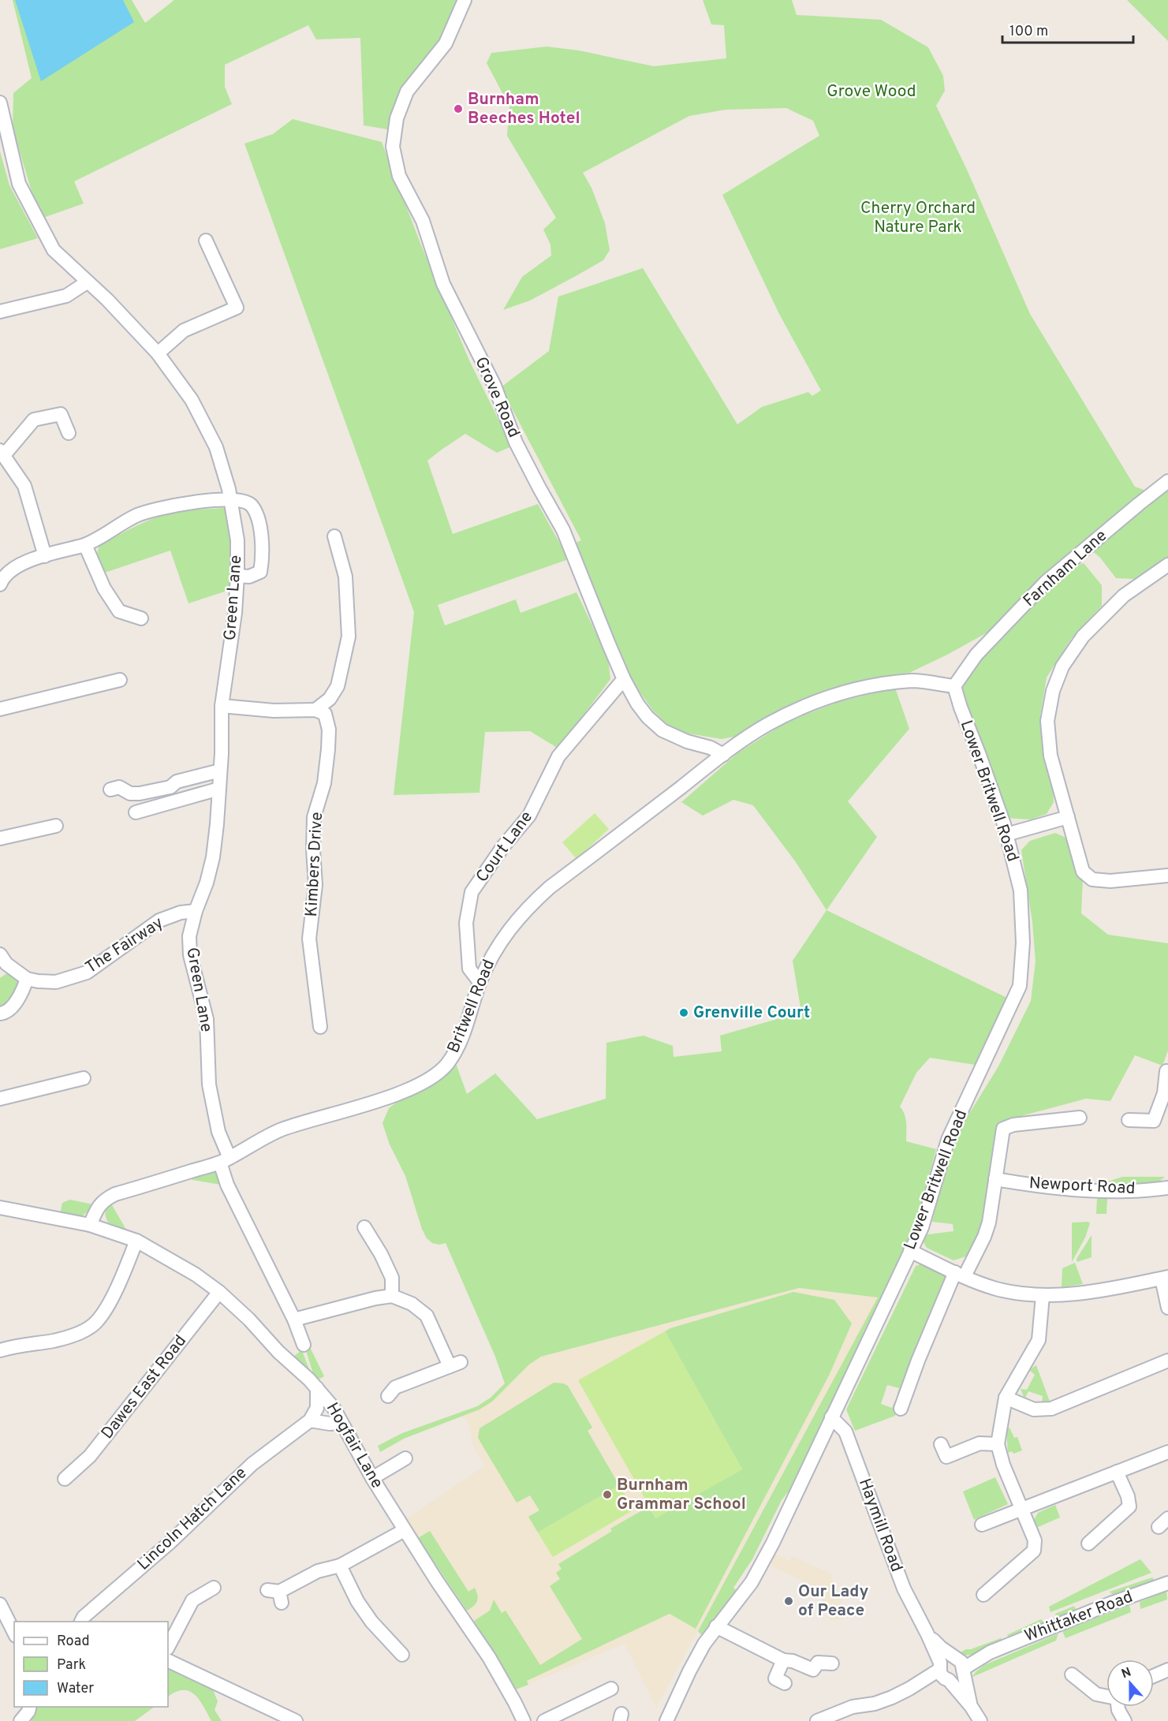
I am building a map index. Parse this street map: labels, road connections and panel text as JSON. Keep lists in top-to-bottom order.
{
  "streets": {
    "street": [
      "Grove Road",
      "Farnham Lane",
      "Green Lane",
      "Lower Britwell Road",
      "Court Lane",
      "Kimbers Drive",
      "The Fairway",
      "Britwell Road",
      "Newport Road",
      "Dawes East Road",
      "Hogfair Lane",
      "Lincoln Hatch Lane",
      "Haymill Road",
      "Whittaker Road"
    ]
  },
  "crossings": [
    ["Grove Road", "Court Lane"],
    ["Grove Road", "Britwell Road"],
    ["Farnham Lane", "Lower Britwell Road"],
    ["Farnham Lane", "Britwell Road"],
    ["Green Lane", "The Fairway"],
    ["Green Lane", "Britwell Road"],
    ["Lower Britwell Road", "Britwell Road"],
    ["Lower Britwell Road", "Haymill Road"],
    ["Court Lane", "Britwell Road"],
    ["Britwell Road", "Hogfair Lane"],
    ["Dawes East Road", "Hogfair Lane"],
    ["Haymill Road", "Whittaker Road"]
  ],
  "parks": ["Grove Wood", "Cherry Orchard Nature Park"],
  "places": [
    "Burnham Beeches Hotel",
    "Grenville Court",
    "Burnham Grammar School",
    "Our Lady of Peace"
  ],
  "legend": ["Road", "Park", "Water"],
  "scale_bar": "100 m",
  "north": "top"
}
